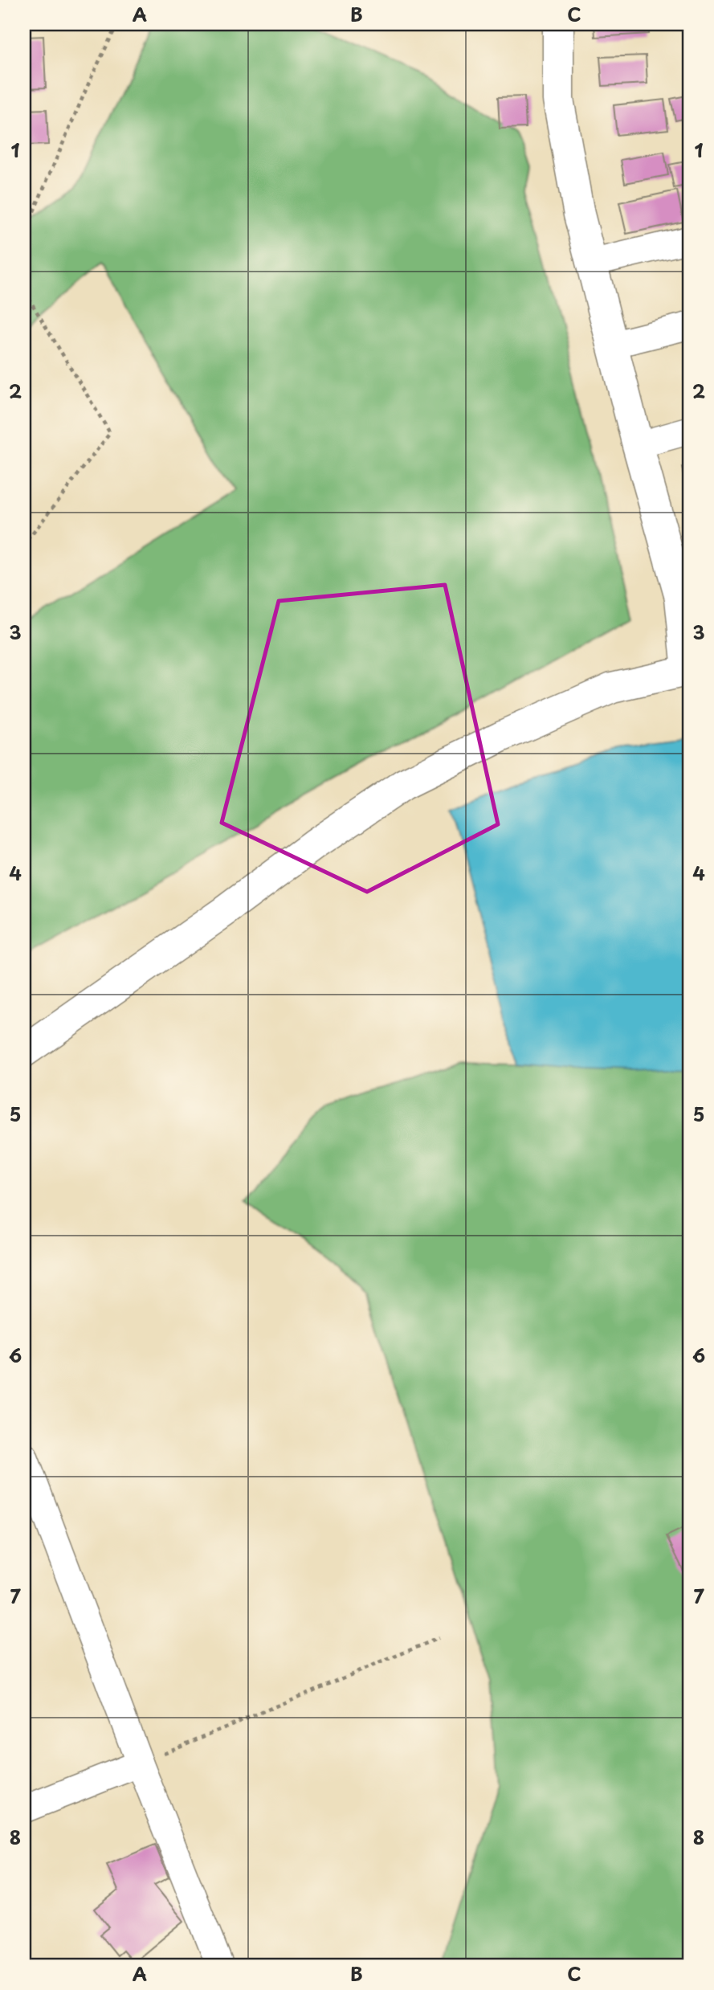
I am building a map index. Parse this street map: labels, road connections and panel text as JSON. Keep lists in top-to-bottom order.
{
  "grid": {
    "columns": ["A", "B", "C"],
    "rows": [
      "1",
      "2",
      "3",
      "4",
      "5",
      "6",
      "7",
      "8"
    ]
  }
}
